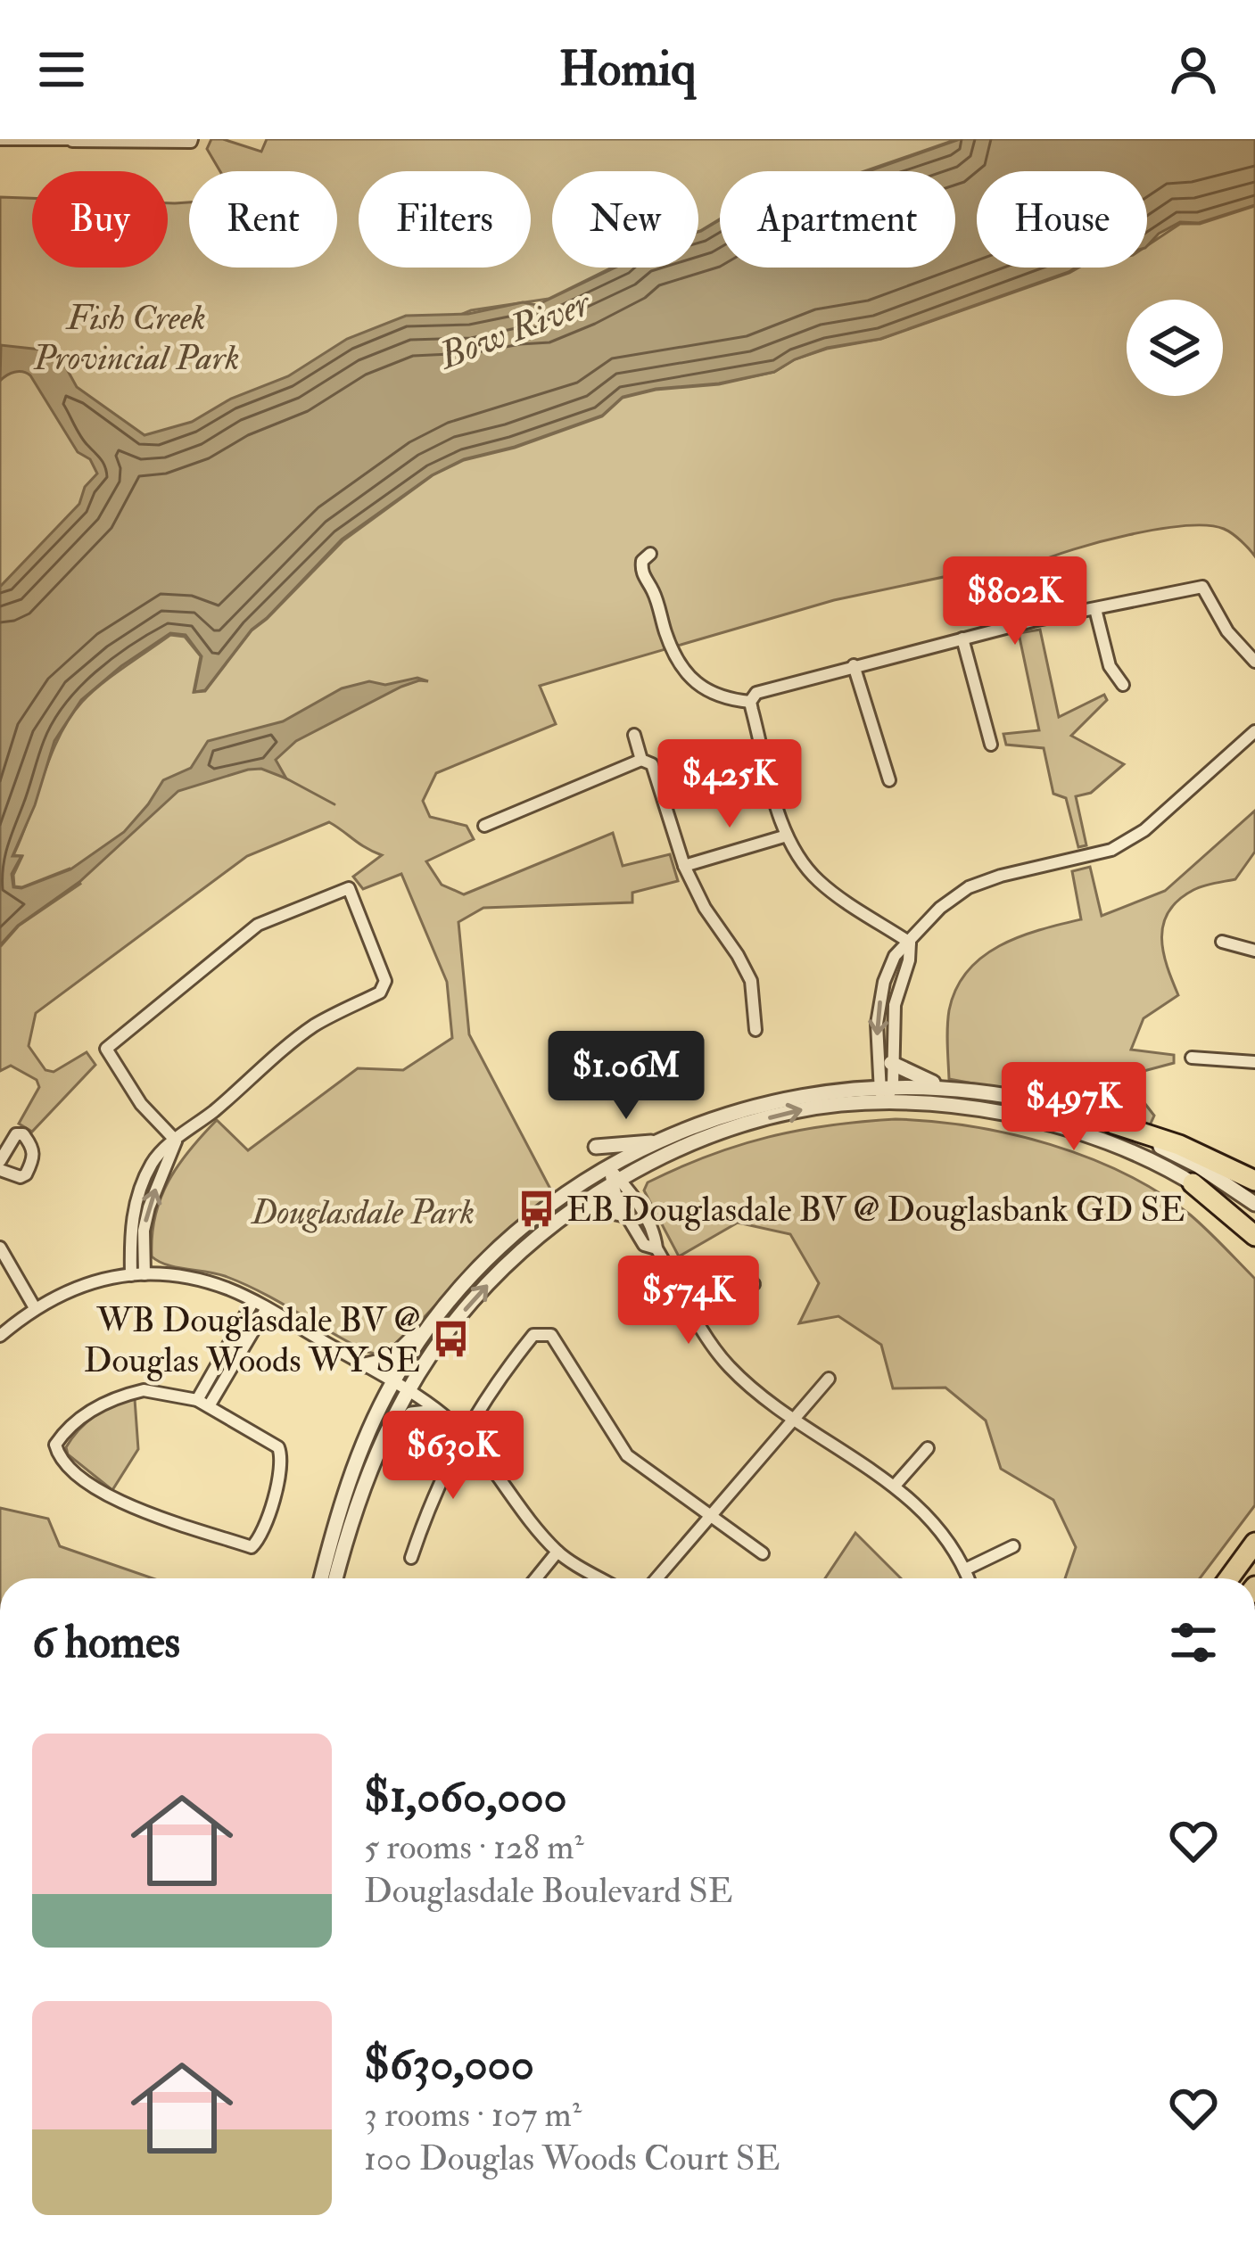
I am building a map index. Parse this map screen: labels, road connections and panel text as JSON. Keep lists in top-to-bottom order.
{
  "water": ["Bow River"],
  "parks": ["Fish Creek Provincial Park", "Douglasdale Park"],
  "places": {
    "bus stop": ["EB Douglasdale BV @ Douglasbank GD SE", "WB Douglasdale BV @ Douglas Woods WY SE"]
  },
  "page": {
    "header": "Homiq",
    "chip": [
      "Buy",
      "Rent",
      "Filters",
      "New",
      "Apartment",
      "House"
    ],
    "price": [
      "$802K",
      "$425K",
      "$1.06M",
      "$497K",
      "$574K",
      "$630K"
    ],
    "heading": "6 homes",
    "list": [
      {
        "name": "$1,060,000",
        "note": "5 rooms · 128 m² · Douglasdale Boulevard SE"
      },
      {
        "name": "$630,000",
        "note": "3 rooms · 107 m² · 100 Douglas Woods Court SE"
      }
    ]
  }
}
